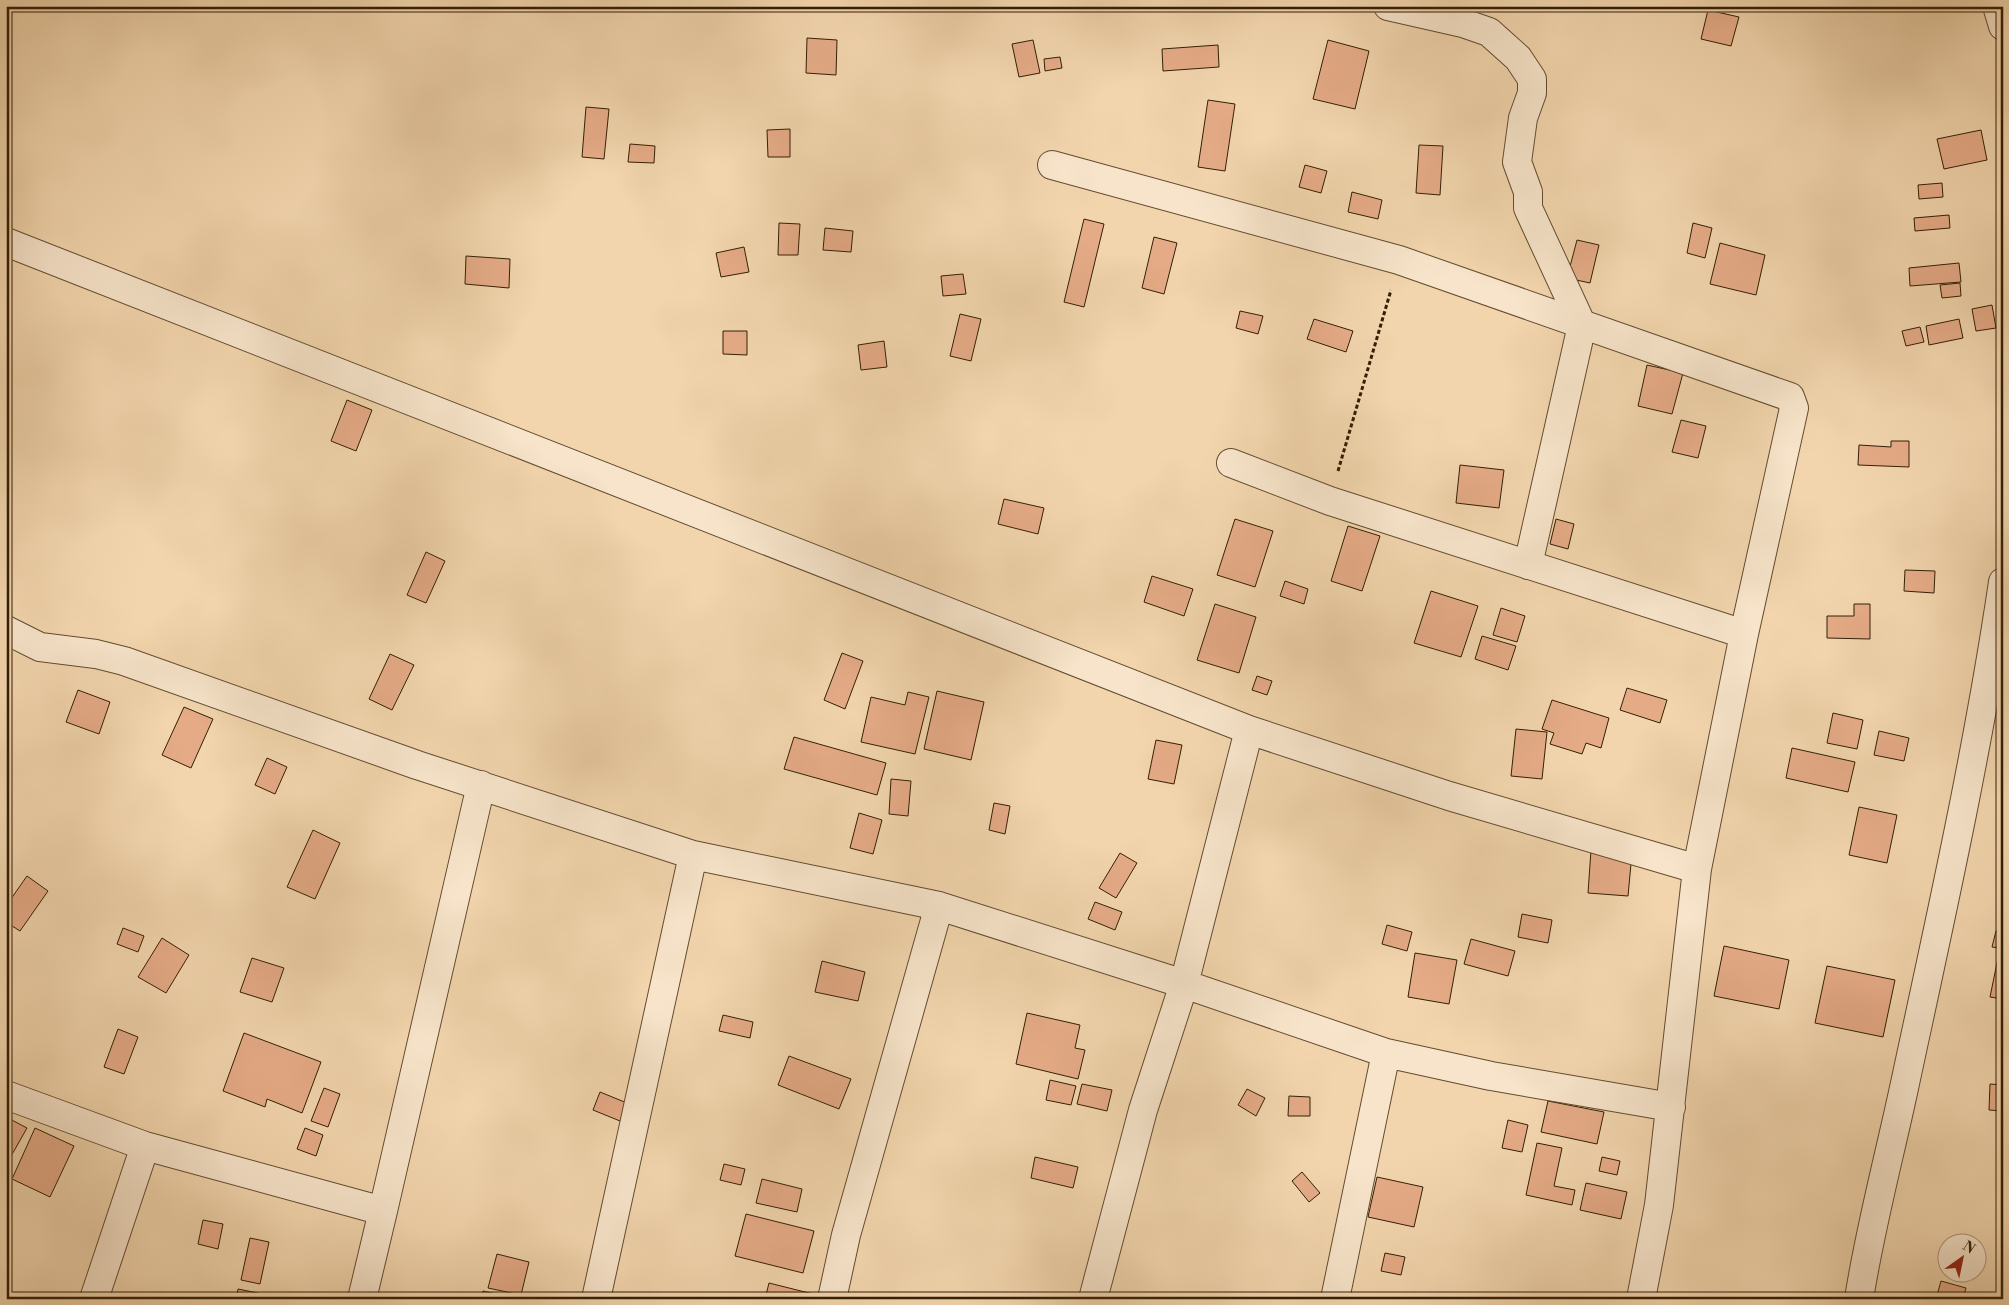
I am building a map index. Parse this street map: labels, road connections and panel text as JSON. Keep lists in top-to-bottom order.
{
  "north": "top right"
}
